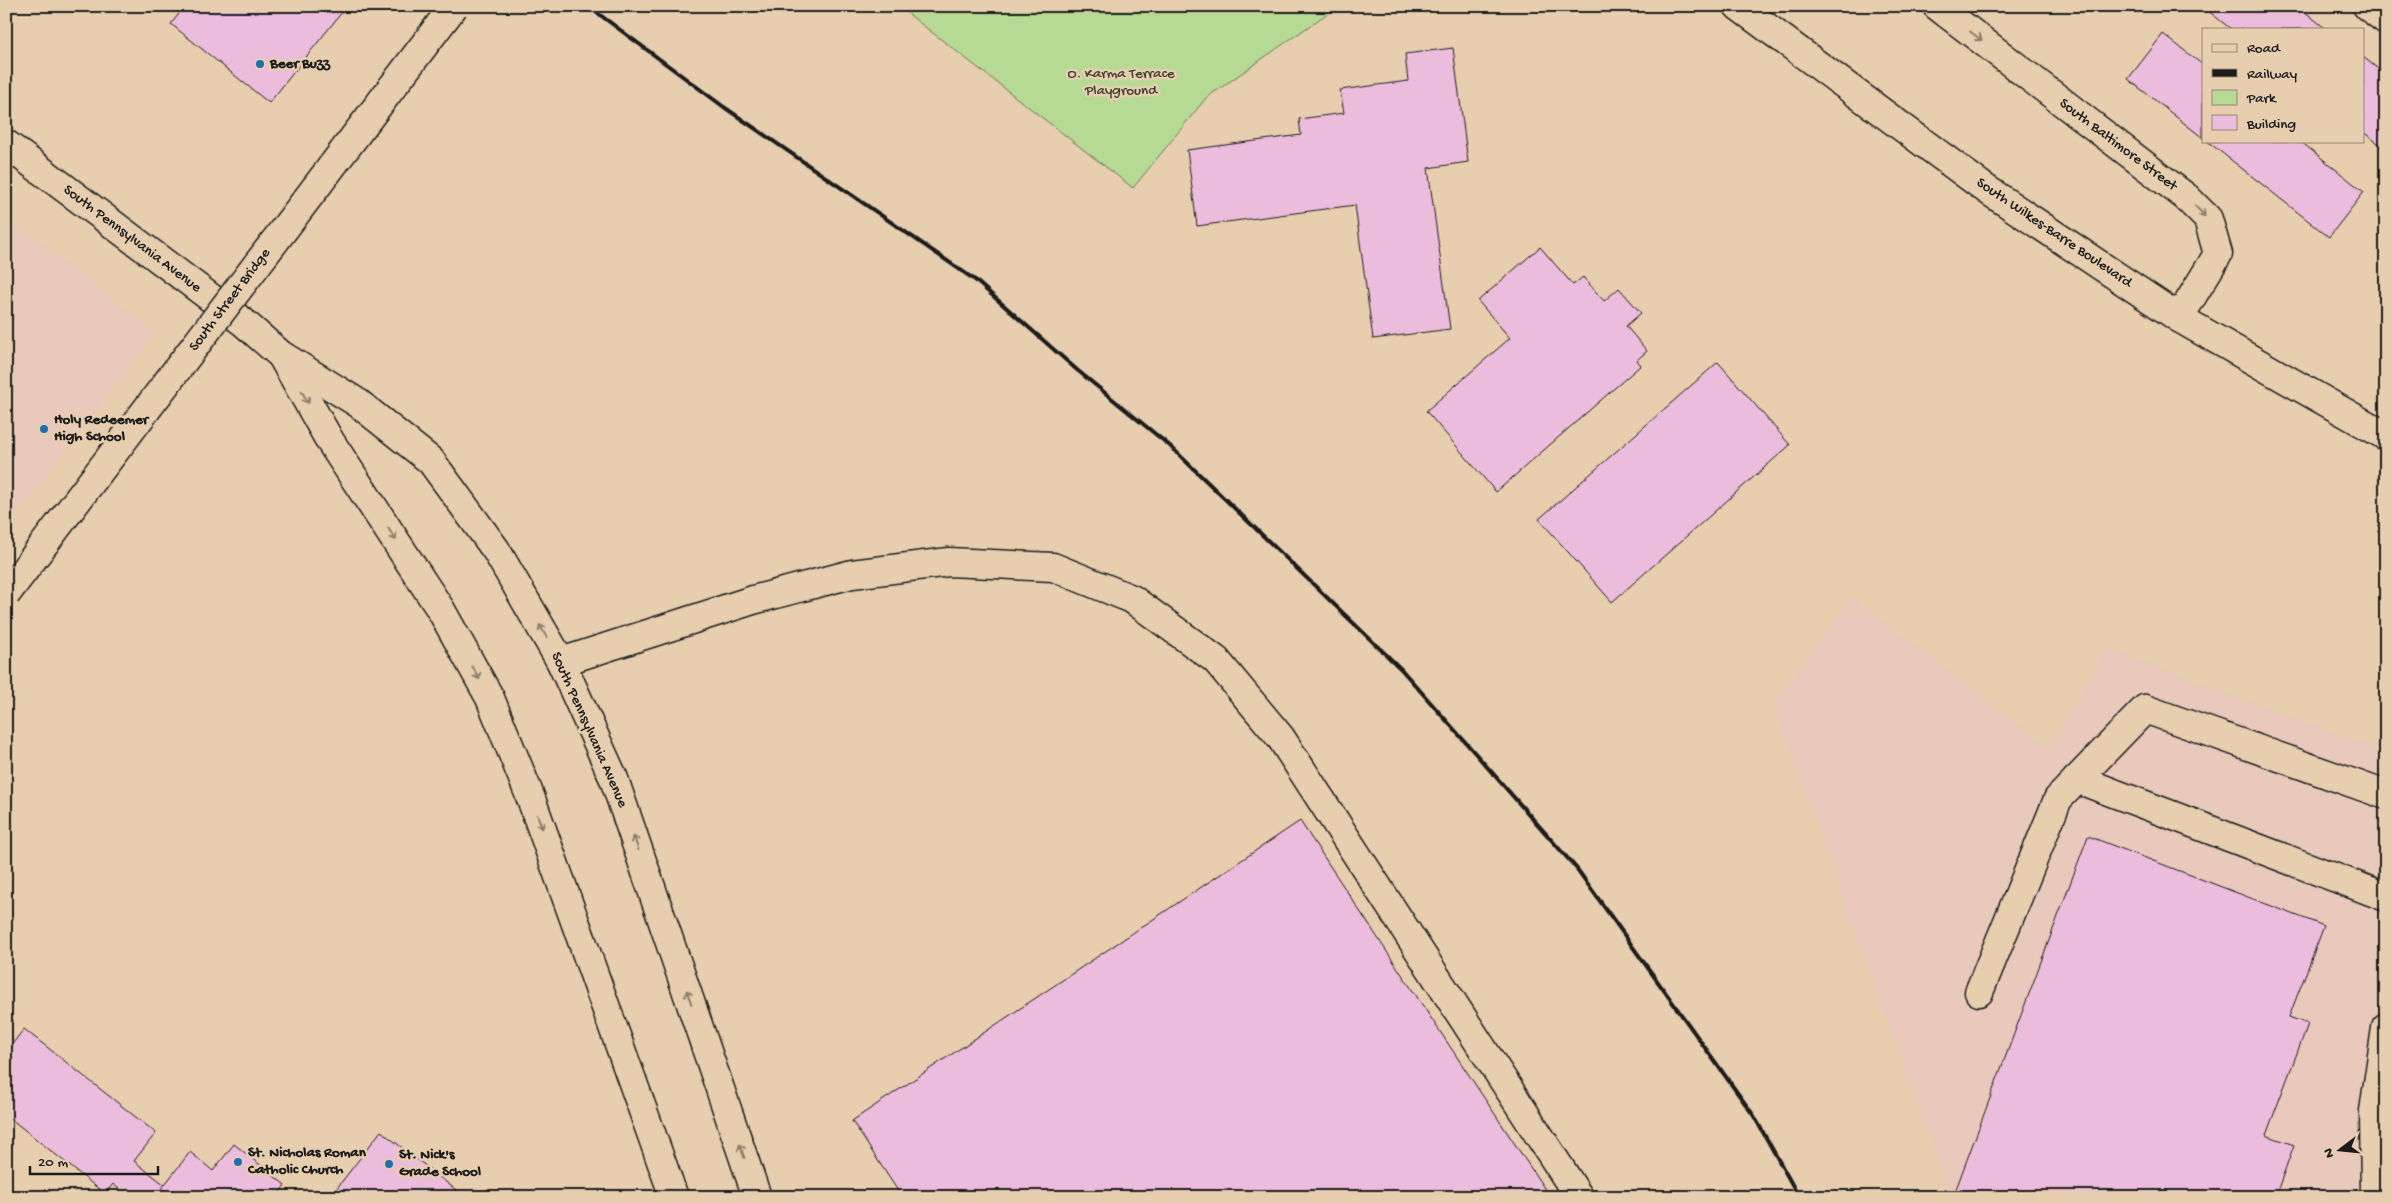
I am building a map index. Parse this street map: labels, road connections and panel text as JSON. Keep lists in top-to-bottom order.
{
  "streets": {
    "main road": [
      "South Baltimore Street",
      "South Wilkes-Barre Boulevard",
      "South Pennsylvania Avenue",
      "South Street Bridge"
    ]
  },
  "crossings": [
    ["South Baltimore Street", "South Wilkes-Barre Boulevard"]
  ],
  "one_way": ["South Baltimore Street"],
  "parks": ["O. Karma Terrace Playground"],
  "places": [
    "Beer Buzz",
    "Holy Redeemer High School",
    "St. Nicholas Roman Catholic Church",
    "St. Nick's Grade School"
  ],
  "legend": [
    "Road",
    "Railway",
    "Park",
    "Building"
  ],
  "scale_bar": "20 m",
  "north": "left"
}
